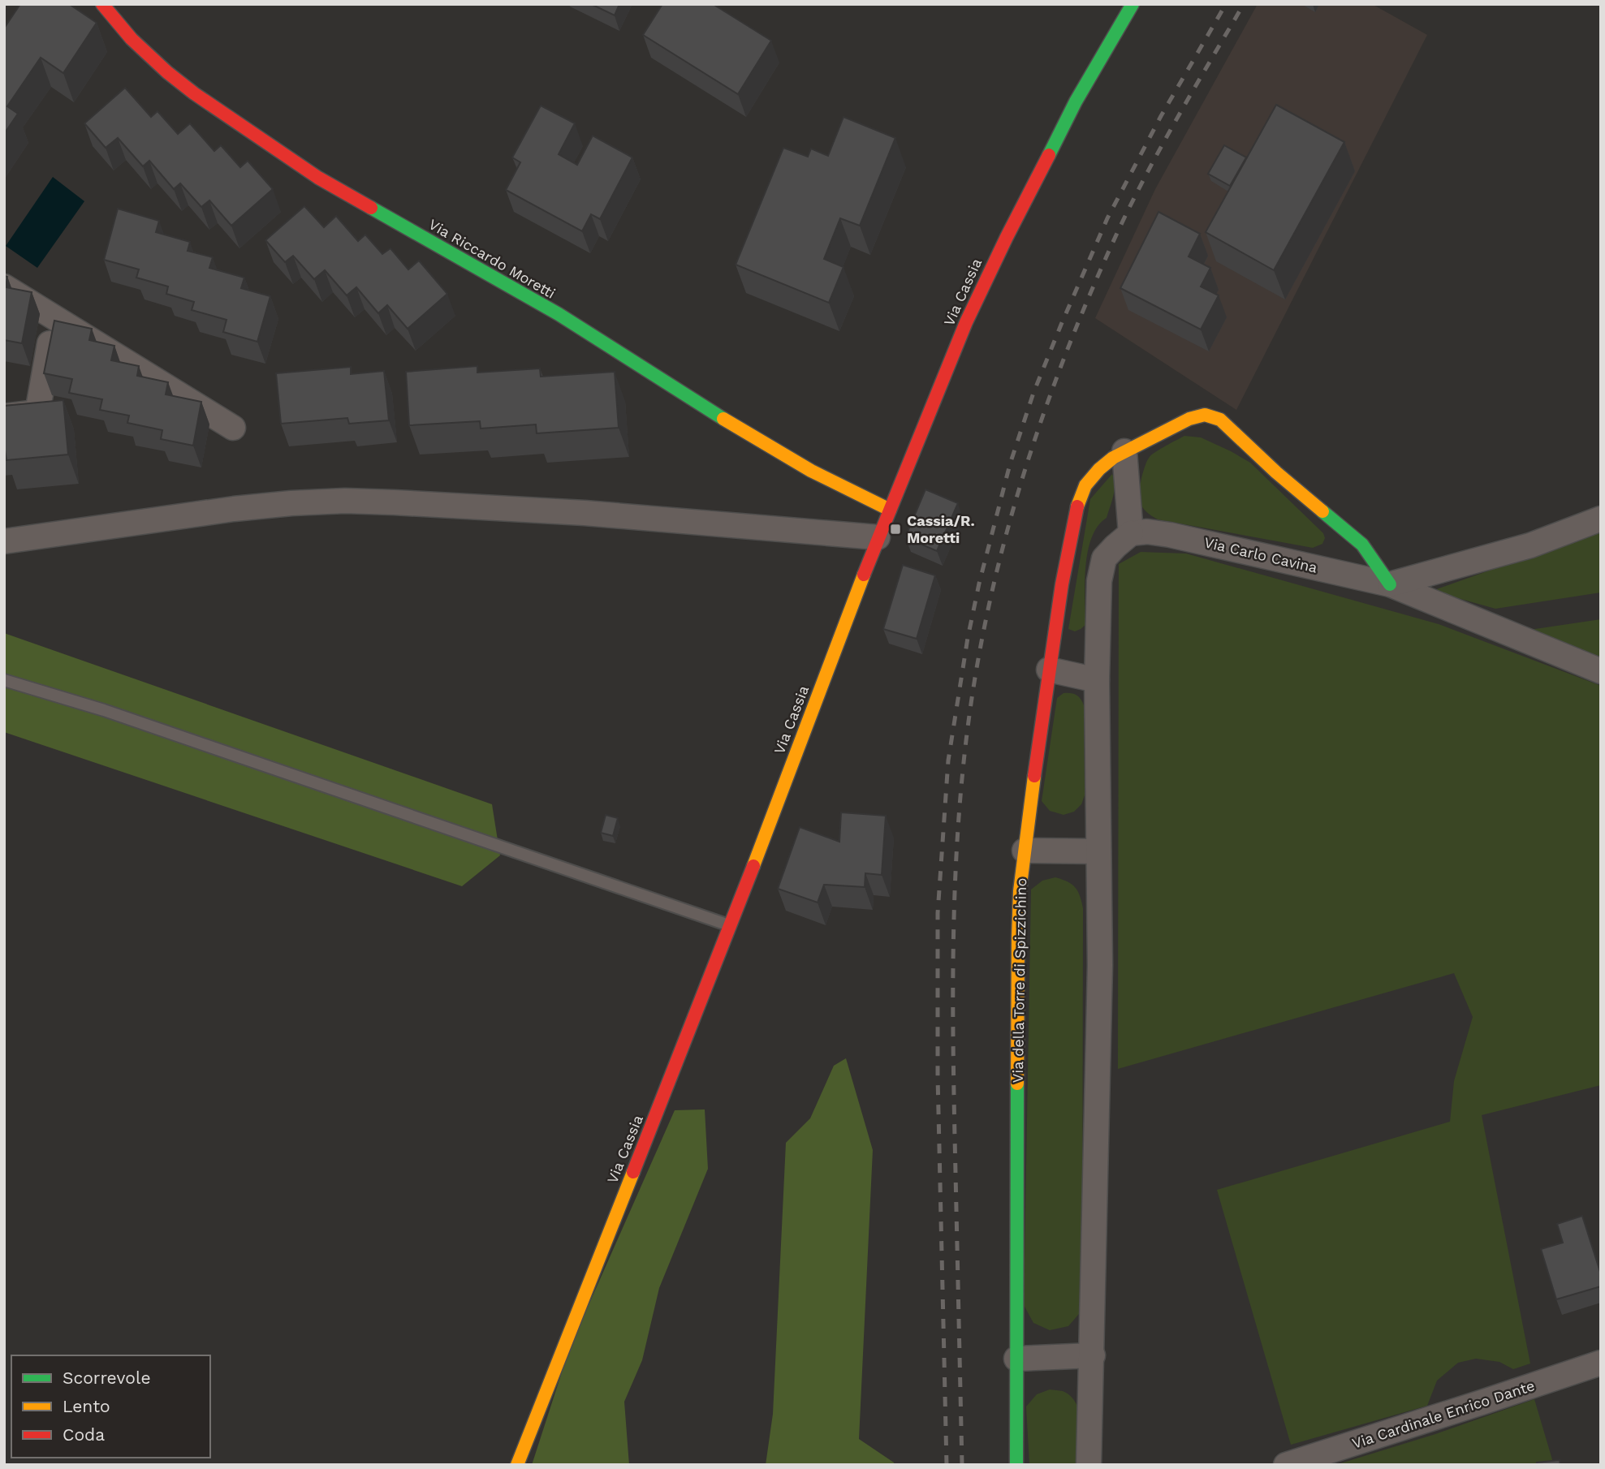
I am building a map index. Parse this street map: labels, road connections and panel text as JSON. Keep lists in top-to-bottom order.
{
  "streets": {
    "street": [
      "Via Riccardo Moretti",
      "Via Cassia",
      "Via Carlo Cavina",
      "Via della Torre di Spizzichino",
      "Via Cardinale Enrico Dante"
    ]
  },
  "crossings": [
    ["Via Riccardo Moretti", "Via Cassia"],
    ["Via Carlo Cavina", "Via della Torre di Spizzichino"]
  ],
  "places": {
    "transit": ["Cassia/R. Moretti"]
  },
  "legend": ["Scorrevole", "Lento", "Coda"]
}
